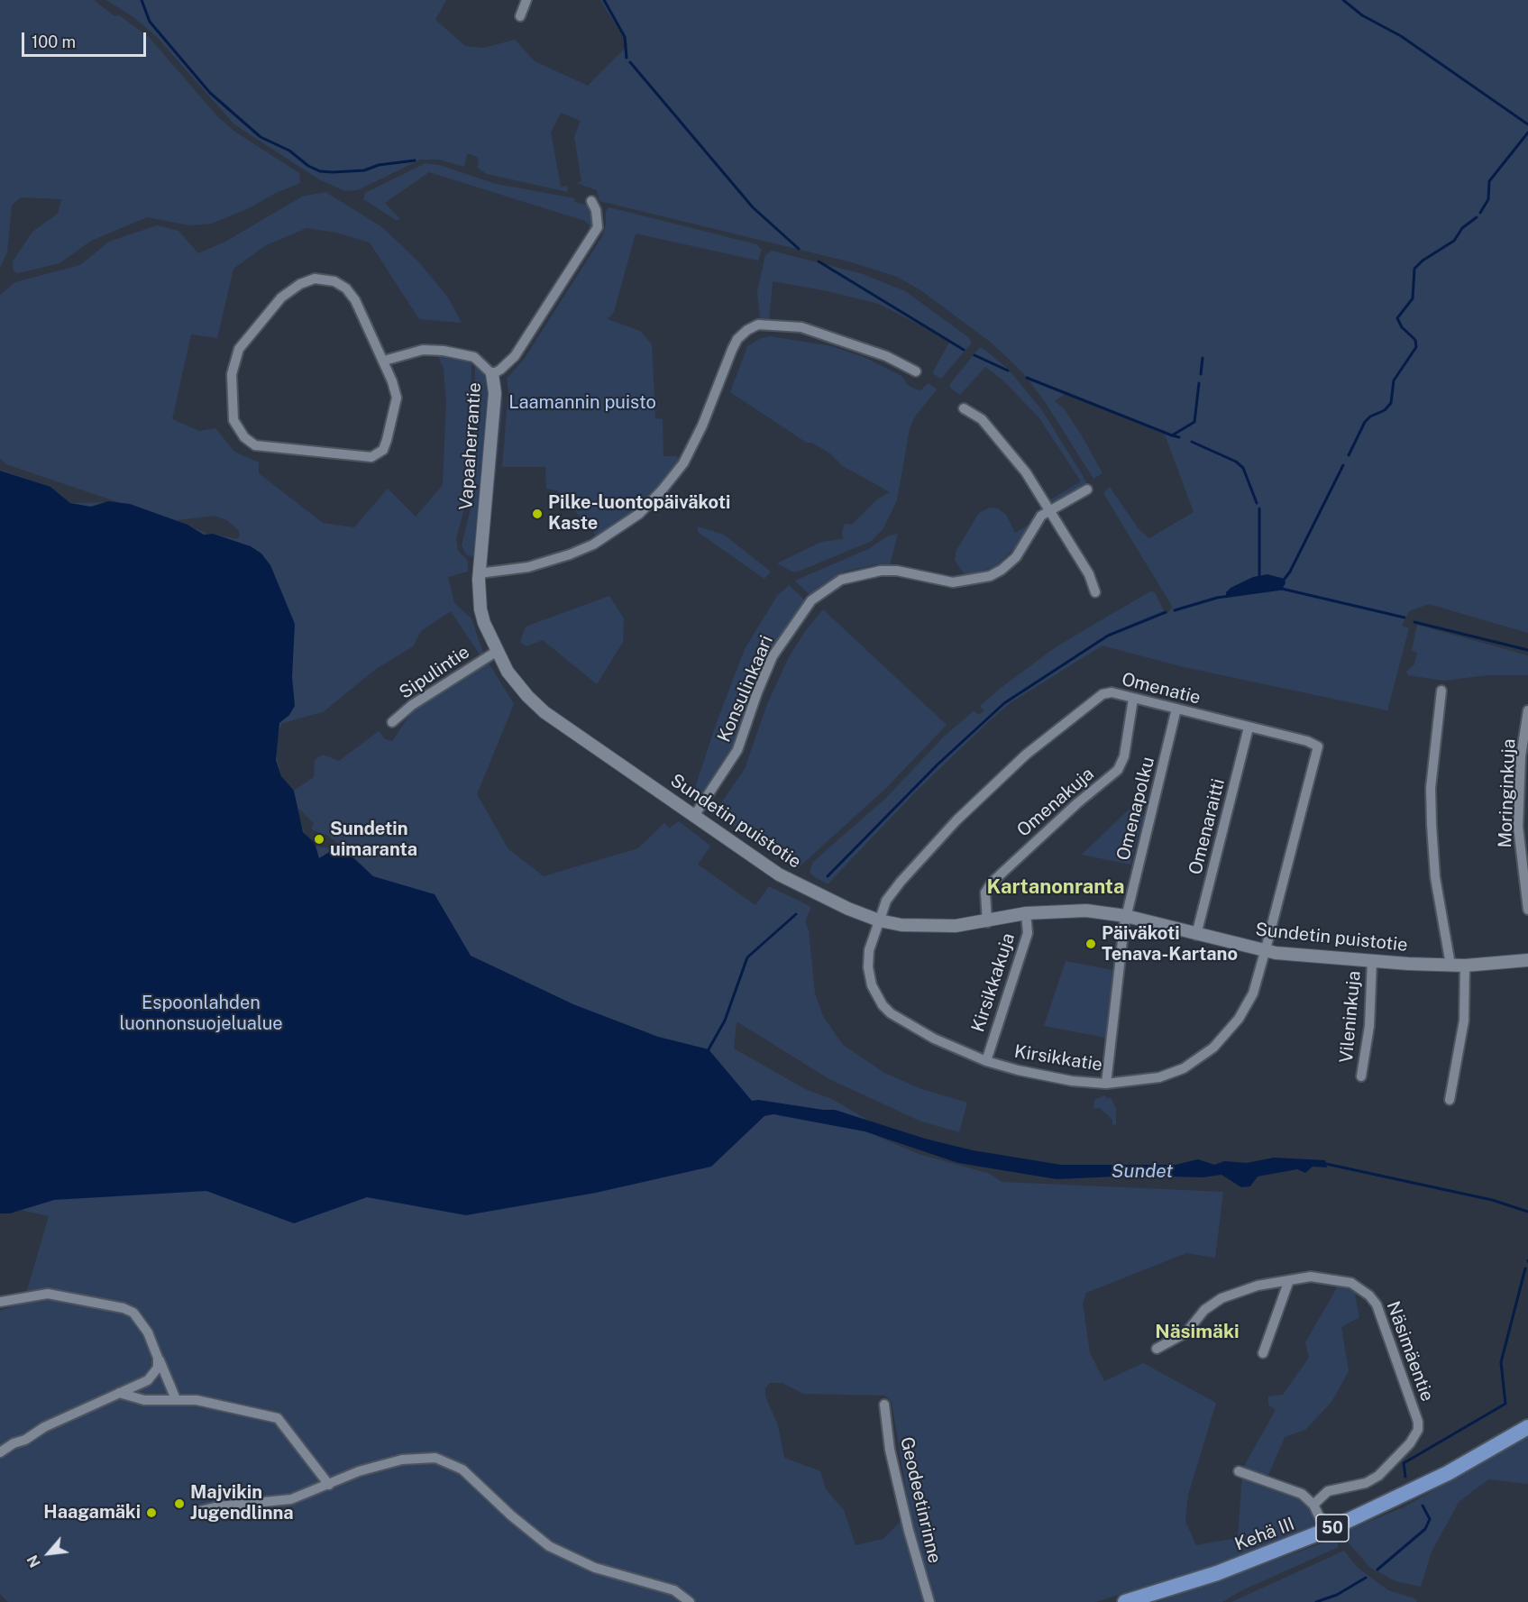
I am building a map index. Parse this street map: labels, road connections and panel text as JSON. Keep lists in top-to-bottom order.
{
  "streets": {
    "highway": ["50", "Kehä III"],
    "street": [
      "Vapaaherrantie",
      "Sipulintie",
      "Konsulinkaari",
      "Omenatie",
      "Moringinkuja",
      "Omenakuja",
      "Omenapolku",
      "Sundetin puistotie",
      "Omenaraitti",
      "Kirsikkakuja",
      "Vileninkuja",
      "Kirsikkatie",
      "Näsimäentie",
      "Geodeetinrinne"
    ]
  },
  "crossings": [
    ["Vapaaherrantie", "Sundetin puistotie"],
    ["Sipulintie", "Sundetin puistotie"],
    ["Konsulinkaari", "Sundetin puistotie"],
    ["Omenatie", "Omenakuja"],
    ["Omenatie", "Omenapolku"],
    ["Omenatie", "Sundetin puistotie"],
    ["Omenatie", "Omenaraitti"],
    ["Omenatie", "Kirsikkatie"],
    ["Omenakuja", "Sundetin puistotie"],
    ["Omenapolku", "Sundetin puistotie"],
    ["Omenapolku", "Kirsikkatie"],
    ["Sundetin puistotie", "Omenaraitti"],
    ["Sundetin puistotie", "Kirsikkakuja"],
    ["Sundetin puistotie", "Vileninkuja"],
    ["Sundetin puistotie", "Kirsikkatie"],
    ["Kirsikkakuja", "Kirsikkatie"]
  ],
  "districts": ["Kartanonranta", "Näsimäki"],
  "water": ["Sundet"],
  "parks": ["Laamannin puisto", "Espoonlahden luonnonsuojelualue"],
  "places": [
    "Pilke-luontopäiväkoti Kaste",
    "Sundetin uimaranta",
    "Päiväkoti Tenava-Kartano",
    "Majvikin Jugendlinna",
    "Haagamäki"
  ],
  "scale_bar": "100 m",
  "north": "bottom left"
}
